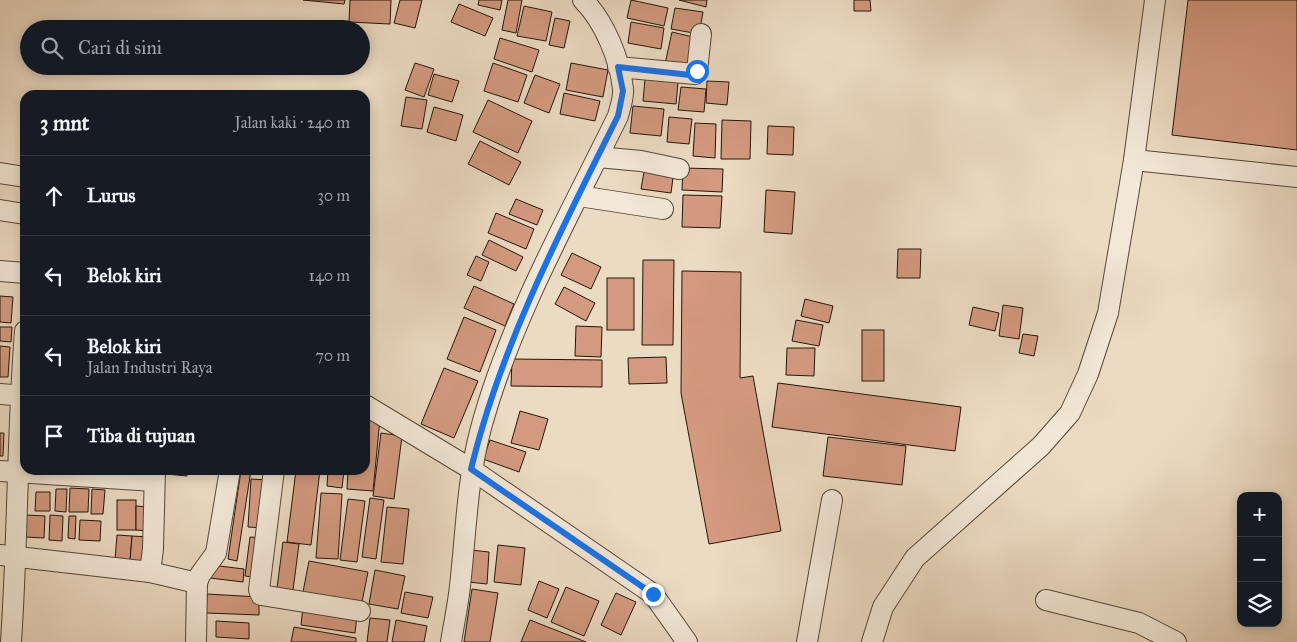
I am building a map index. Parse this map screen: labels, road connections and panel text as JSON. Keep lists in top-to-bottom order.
{
  "page": {
    "search": "Cari di sini",
    "heading": ["3 mnt", "Jalan kaki · 240 m"],
    "list": [
      ["Lurus", "30 m"],
      ["Belok kiri", "140 m"],
      ["Belok kiri", "Jalan Industri Raya", "70 m"],
      "Tiba di tujuan"
    ],
    "map_buttons": ["+", "−"]
  }
}
